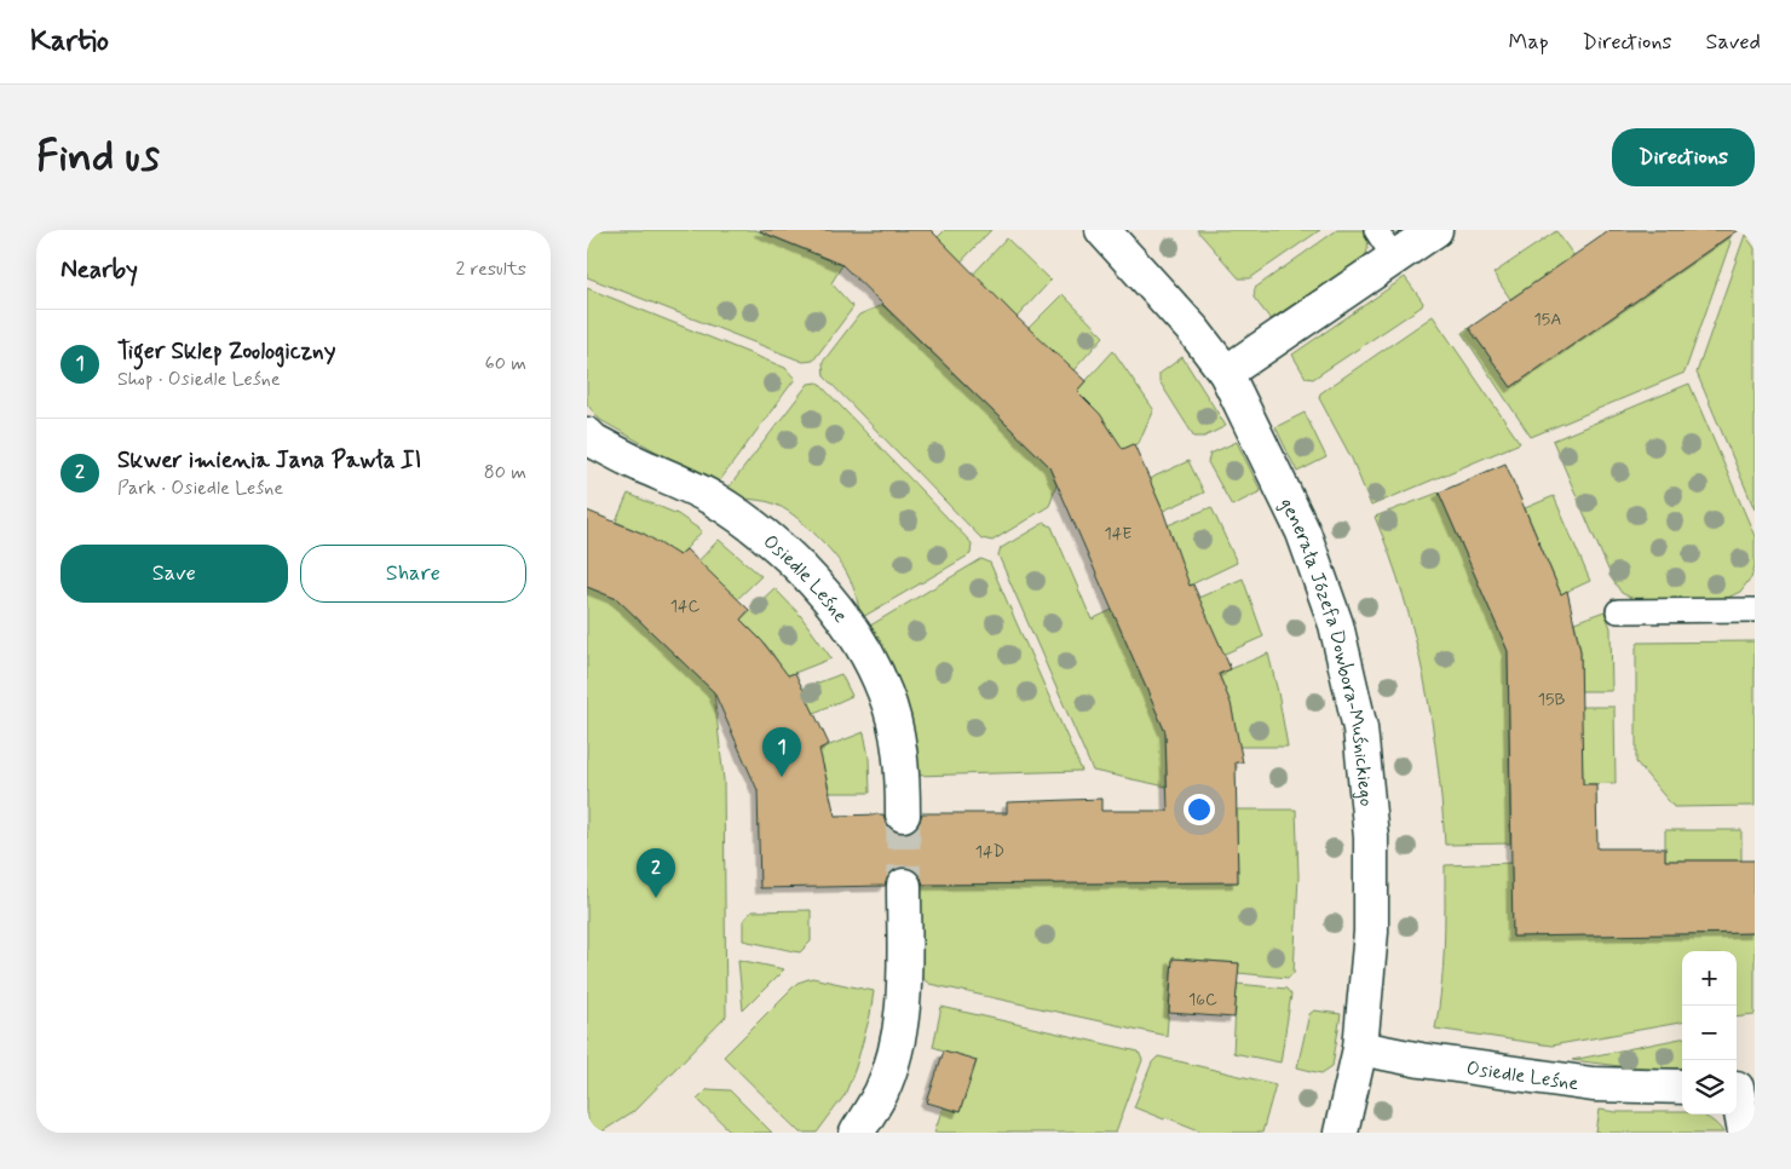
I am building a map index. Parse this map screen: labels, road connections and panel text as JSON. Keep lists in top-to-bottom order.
{
  "streets": {
    "street": ["Osiedle Leśne", "generała Józefa Dowbora-Muśnickiego"]
  },
  "crossings": [
    ["Osiedle Leśne", "generała Józefa Dowbora-Muśnickiego"]
  ],
  "house_numbers": [
    "15A",
    "14E",
    "14C",
    "15B",
    "14D",
    "16C"
  ],
  "page": {
    "header": "Kartio",
    "nav": ["Map", "Directions", "Saved"],
    "buttons": [
      "Directions",
      ["Save", "Share"]
    ],
    "title": "Find us",
    "heading": ["Nearby", "2 results"],
    "list": [
      {
        "mark": "1",
        "name": "Tiger Sklep Zoologiczny",
        "note": "Shop · Osiedle Leśne",
        "value": "60 m"
      },
      {
        "mark": "2",
        "name": "Skwer imienia Jana Pawła II",
        "note": "Park · Osiedle Leśne",
        "value": "80 m"
      }
    ],
    "pins": ["1", "2"],
    "map_buttons": ["+", "−"]
  }
}
